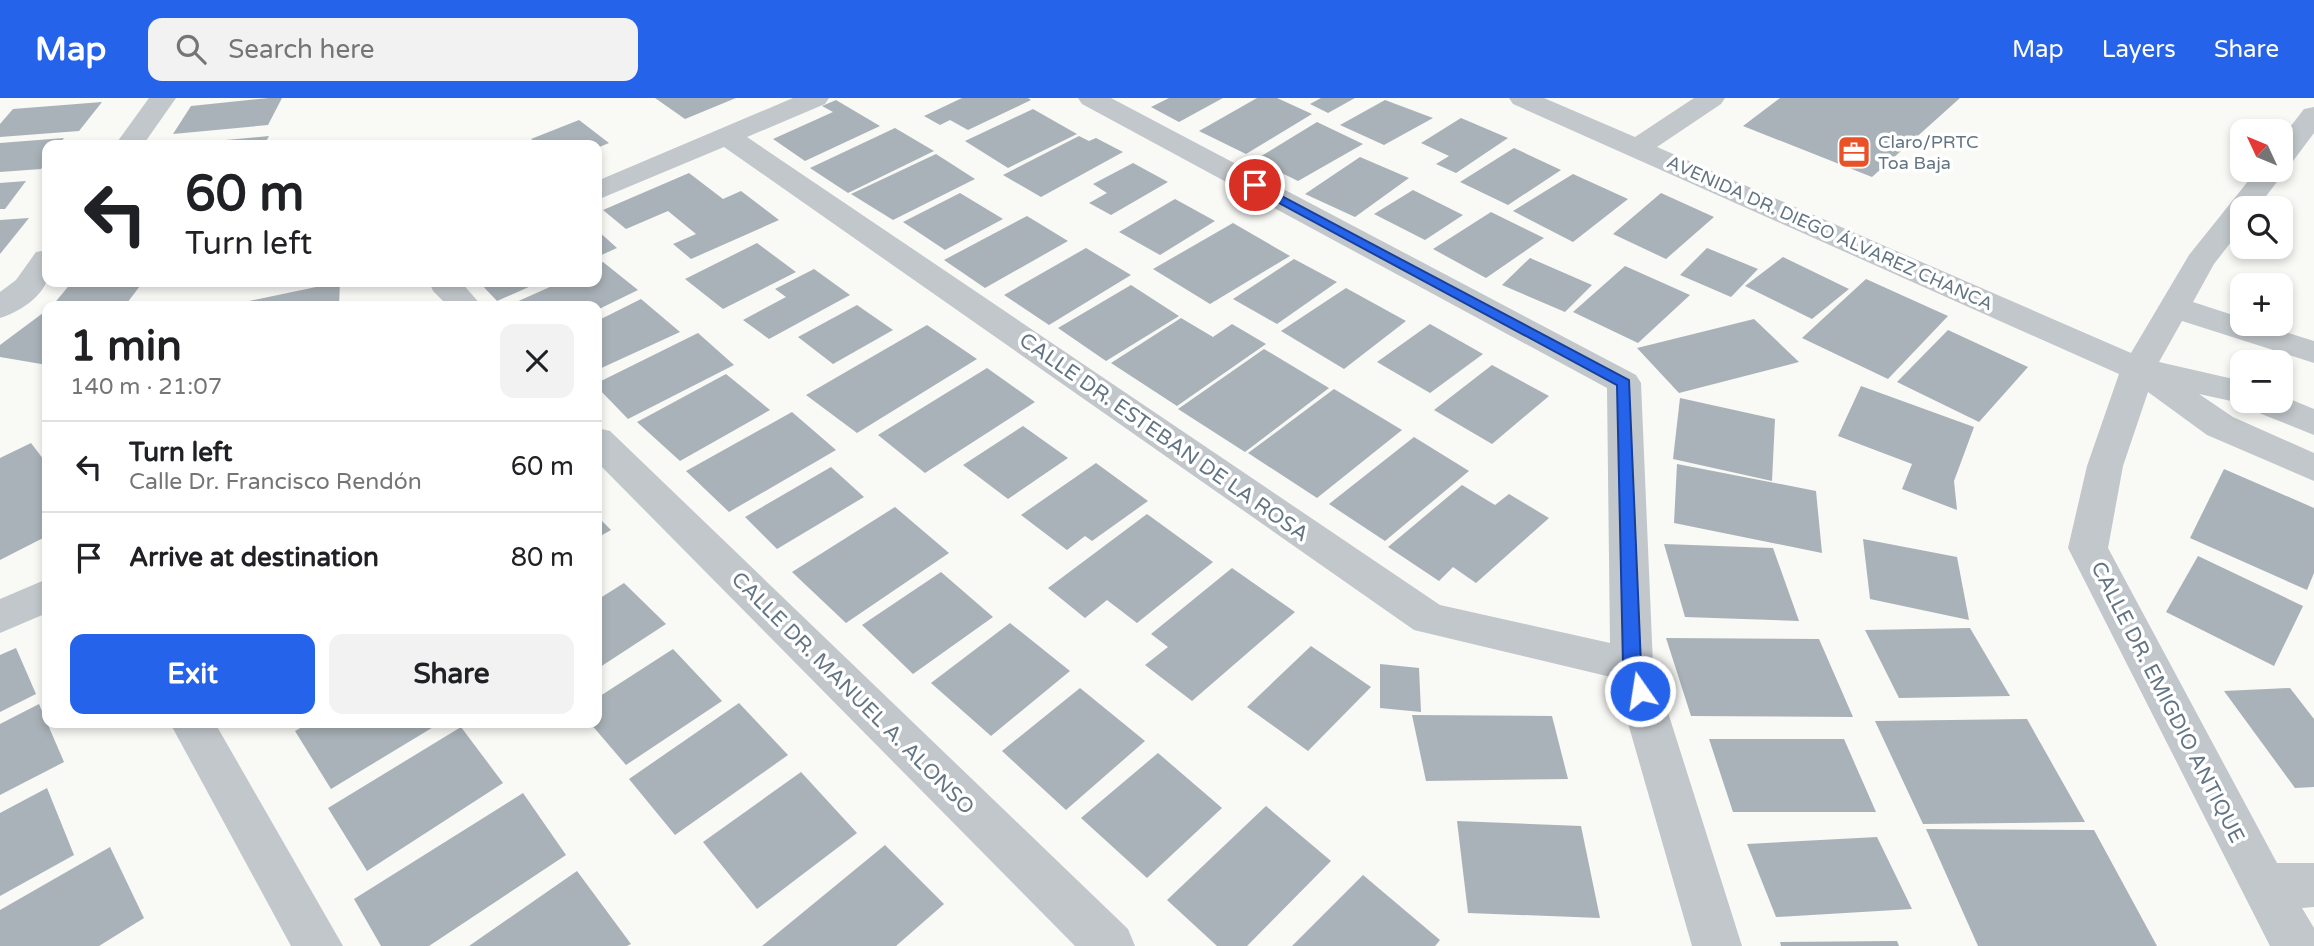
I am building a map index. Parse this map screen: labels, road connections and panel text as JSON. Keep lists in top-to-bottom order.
{
  "streets": {
    "street": [
      "AVENIDA DR. DIEGO ÁLVAREZ CHANCA",
      "CALLE DR. ESTEBAN DE LA ROSA",
      "CALLE DR. MANUEL A. ALONSO",
      "CALLE DR. EMIGDIO ANTIQUE"
    ]
  },
  "crossings": [
    ["AVENIDA DR. DIEGO ÁLVAREZ CHANCA", "CALLE DR. EMIGDIO ANTIQUE"]
  ],
  "places": {
    "office": ["Claro/PRTC Toa Baja"]
  },
  "north": "top left",
  "page": {
    "header": "Map",
    "search": "Search here",
    "nav": ["Map", "Layers", "Share"],
    "map_buttons": ["+", "−"],
    "turn": ["60 m", "Turn left"],
    "heading": ["1 min", "140 m · 21:07"],
    "list": [
      {
        "name": "Turn left",
        "note": "Calle Dr. Francisco Rendón",
        "value": "60 m"
      },
      {
        "name": "Arrive at destination",
        "value": "80 m"
      }
    ],
    "buttons": ["Exit", "Share"]
  }
}
